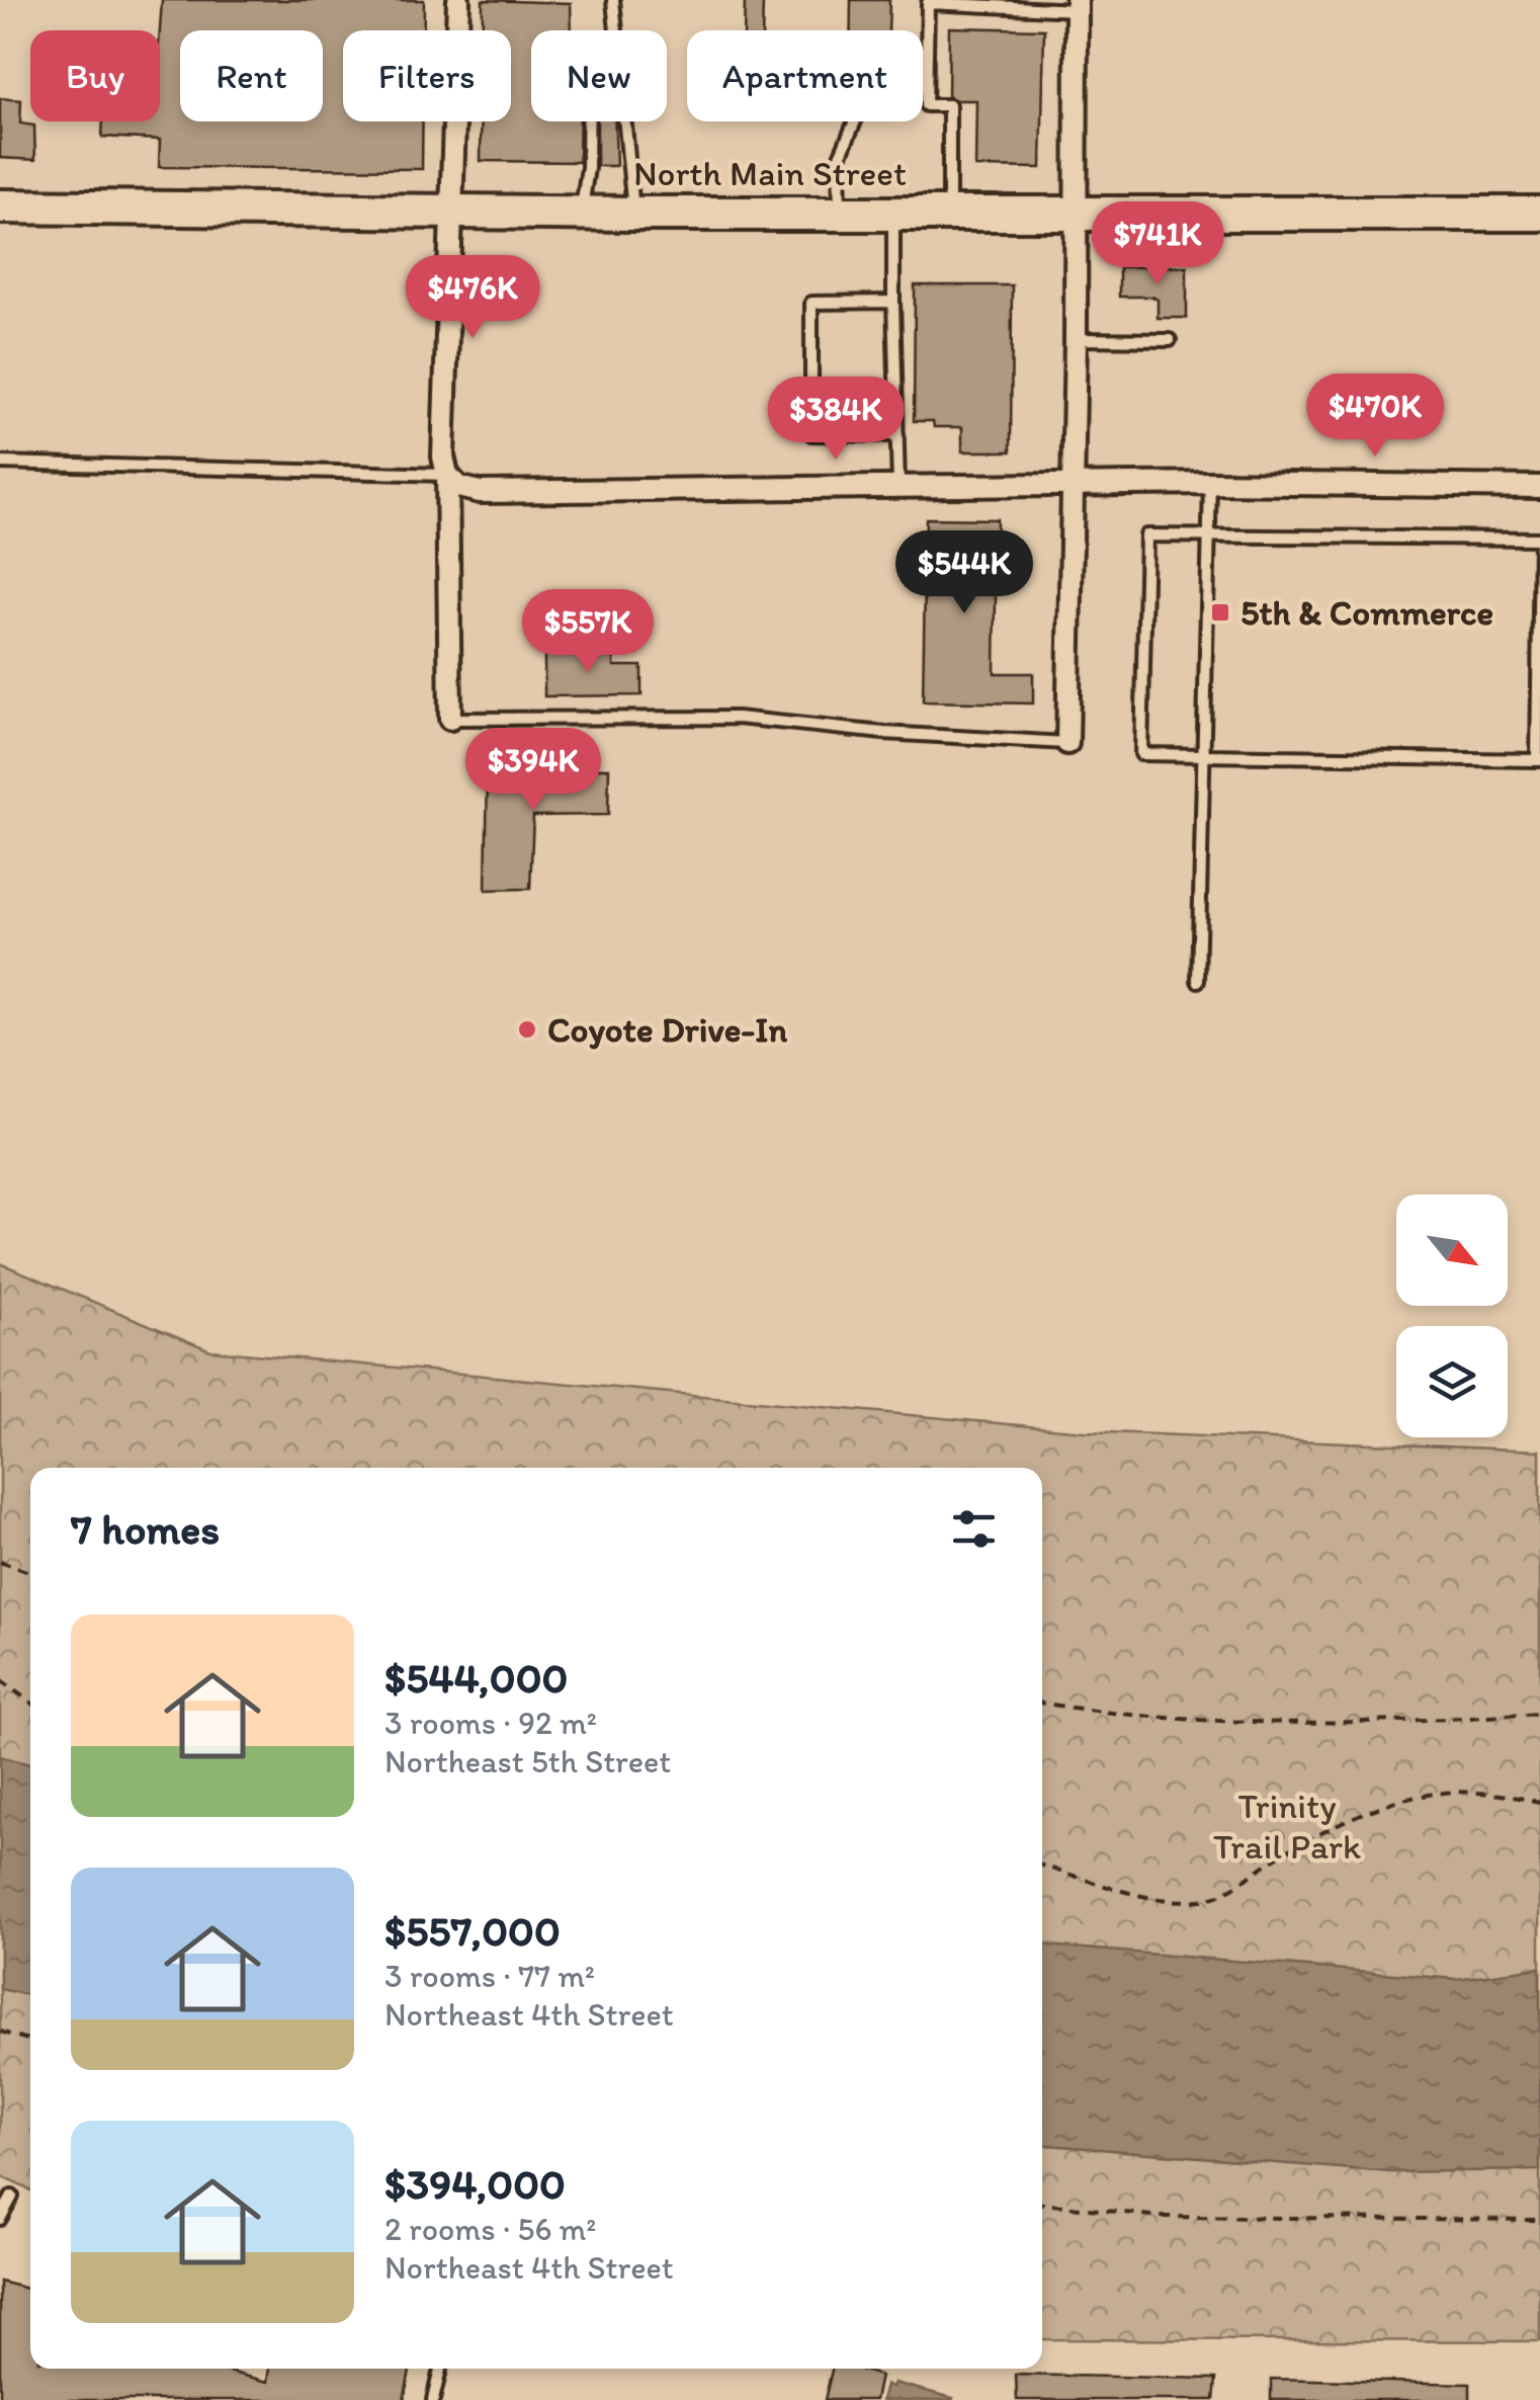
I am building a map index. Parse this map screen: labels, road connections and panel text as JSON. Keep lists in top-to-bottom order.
{
  "streets": {
    "main road": ["North Main Street"]
  },
  "parks": ["Trinity Trail Park"],
  "places": {
    "transit": ["5th & Commerce"],
    "other": ["Coyote Drive-In"]
  },
  "north": "bottom right",
  "page": {
    "chip": [
      "Buy",
      "Rent",
      "Filters",
      "New",
      "Apartment"
    ],
    "price": [
      "$741K",
      "$476K",
      "$470K",
      "$384K",
      "$544K",
      "$557K",
      "$394K"
    ],
    "heading": "7 homes",
    "list": [
      {
        "name": "$544,000",
        "note": "3 rooms · 92 m² · Northeast 5th Street"
      },
      {
        "name": "$557,000",
        "note": "3 rooms · 77 m² · Northeast 4th Street"
      },
      {
        "name": "$394,000",
        "note": "2 rooms · 56 m² · Northeast 4th Street"
      }
    ]
  }
}
